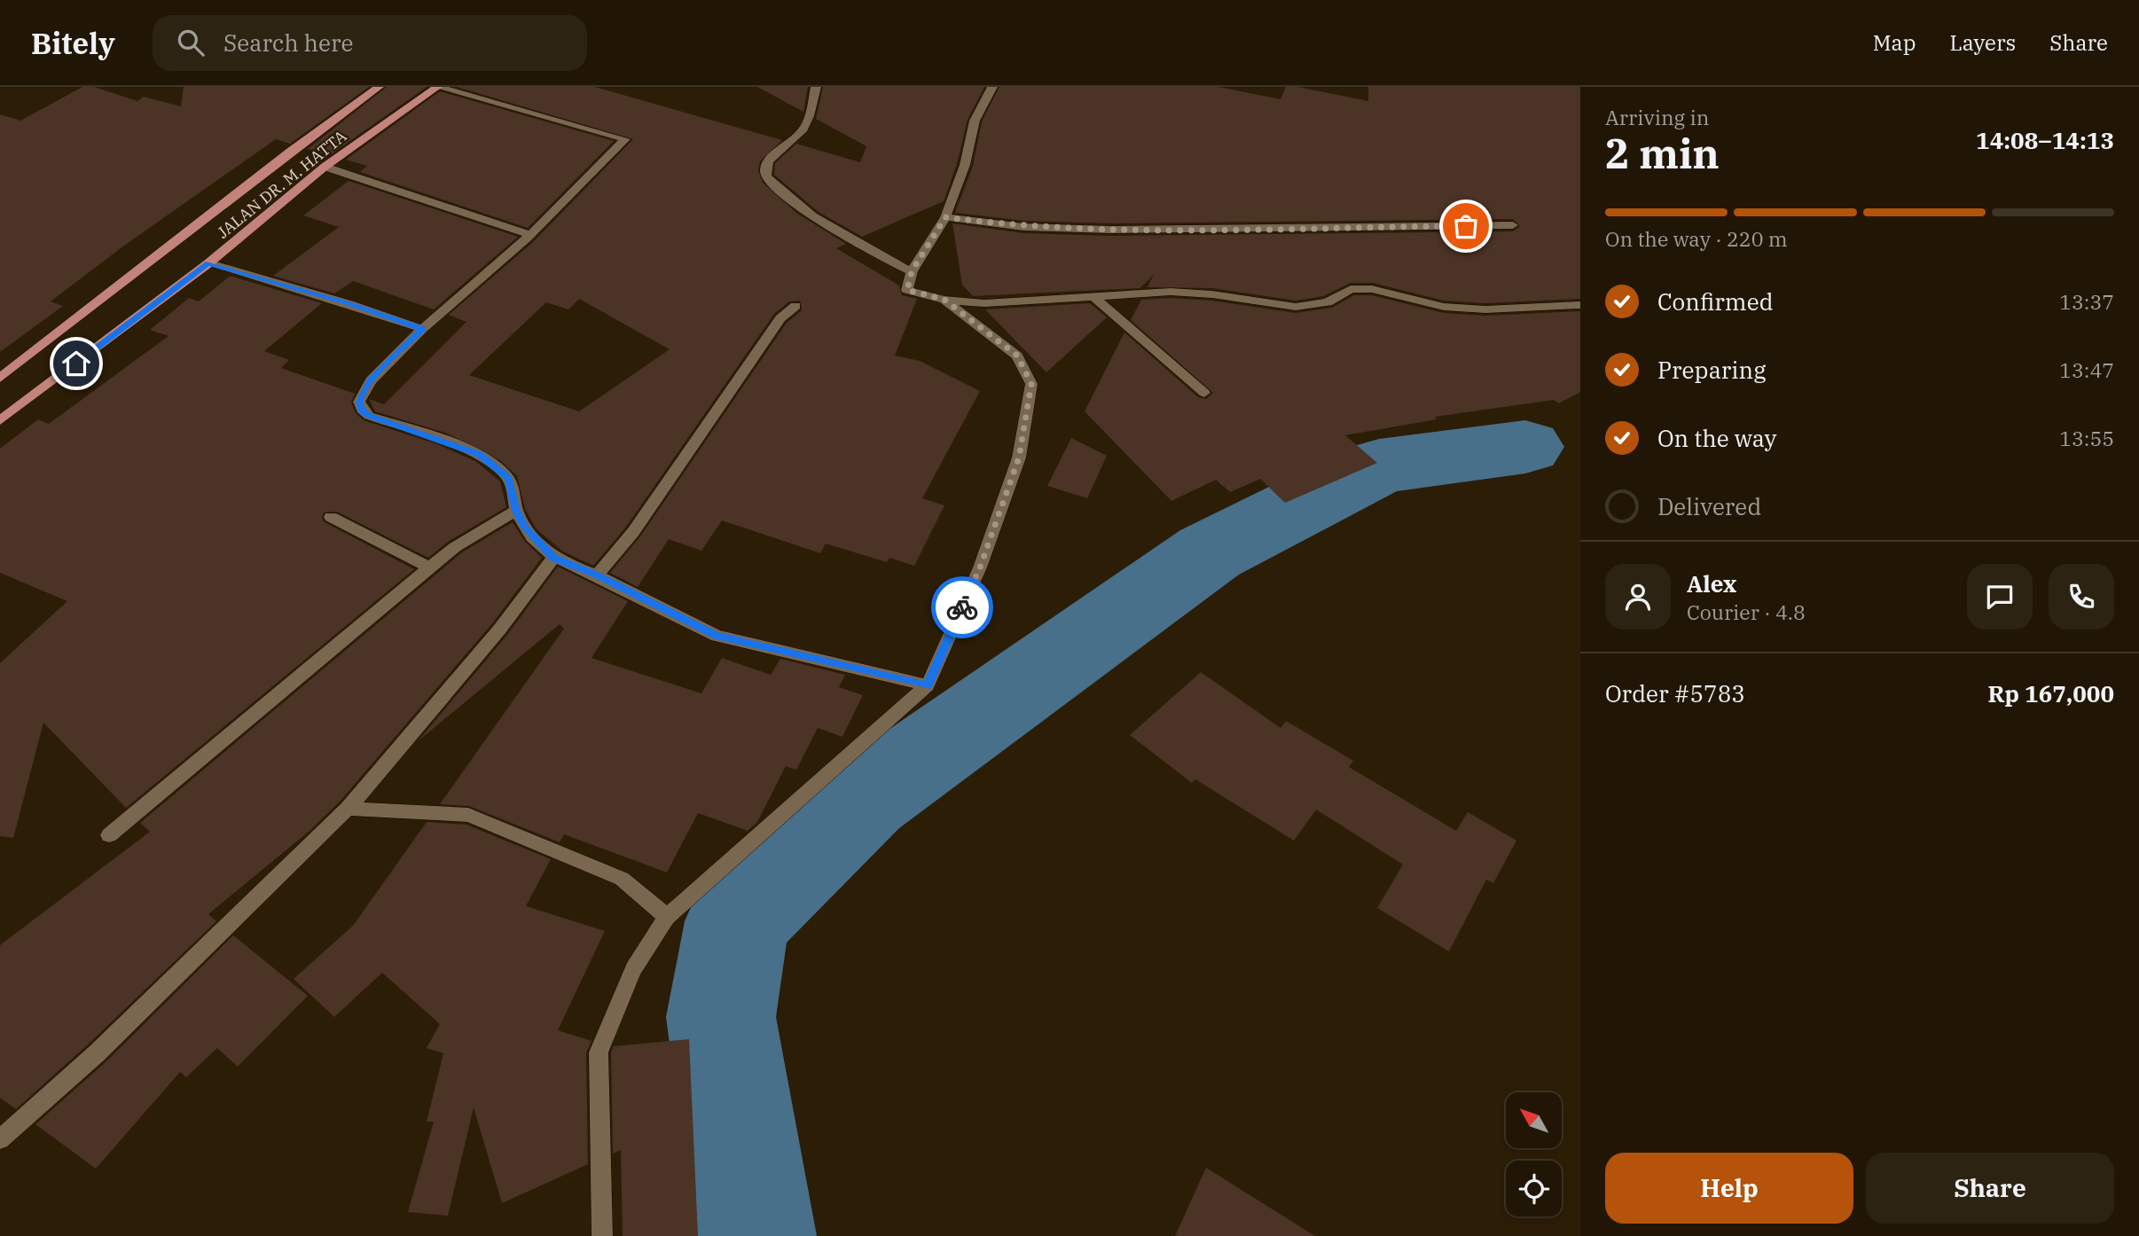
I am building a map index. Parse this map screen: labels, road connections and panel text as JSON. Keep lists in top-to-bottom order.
{
  "streets": {
    "main road": ["JALAN DR. M. HATTA"]
  },
  "north": "top left",
  "page": {
    "header": "Bitely",
    "search": "Search here",
    "nav": ["Map", "Layers", "Share"],
    "heading": ["2 min", "Arriving in", "14:08–14:13"],
    "panel": [
      "Alex",
      "Courier · 4.8",
      "Order #5783",
      "Rp 167,000"
    ],
    "bar": "On the way · 220 m",
    "list": [
      ["Confirmed", "13:37"],
      ["Preparing", "13:47"],
      ["On the way", "13:55"],
      "Delivered"
    ],
    "buttons": ["Help", "Share"]
  }
}
